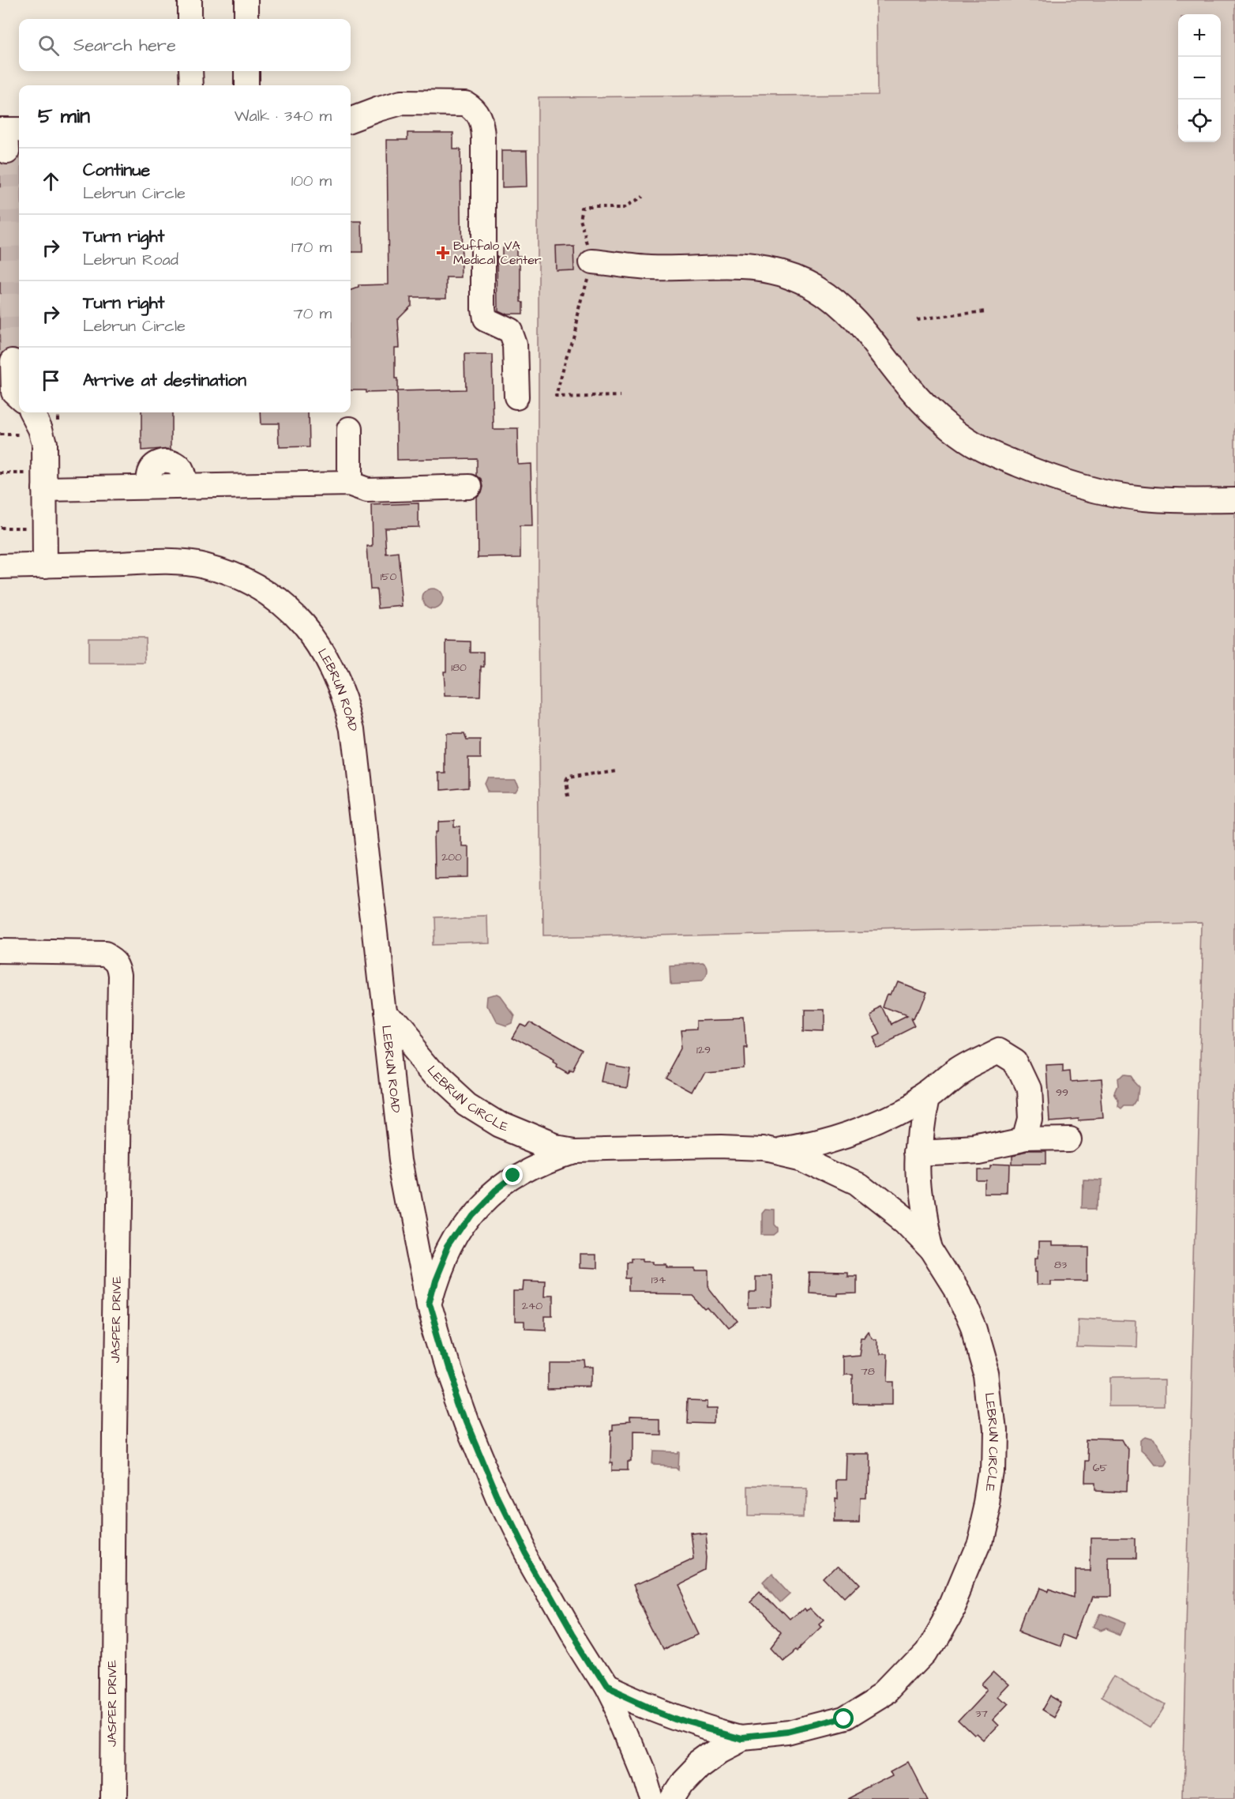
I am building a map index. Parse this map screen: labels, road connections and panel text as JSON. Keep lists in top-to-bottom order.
{
  "streets": {
    "street": ["LEBRUN ROAD", "LEBRUN CIRCLE", "JASPER DRIVE"]
  },
  "crossings": [
    ["LEBRUN ROAD", "LEBRUN CIRCLE"]
  ],
  "places": {
    "health": ["Buffalo VA Medical Center"]
  },
  "house_numbers": [
    "150",
    "180",
    "200",
    "129",
    "99",
    "83",
    "134",
    "240",
    "78",
    "65",
    "37"
  ],
  "page": {
    "map_buttons": ["+", "−"],
    "search": "Search here",
    "heading": ["5 min", "Walk · 340 m"],
    "list": [
      ["Continue", "Lebrun Circle", "100 m"],
      ["Turn right", "Lebrun Road", "170 m"],
      ["Turn right", "Lebrun Circle", "70 m"],
      "Arrive at destination"
    ]
  }
}
